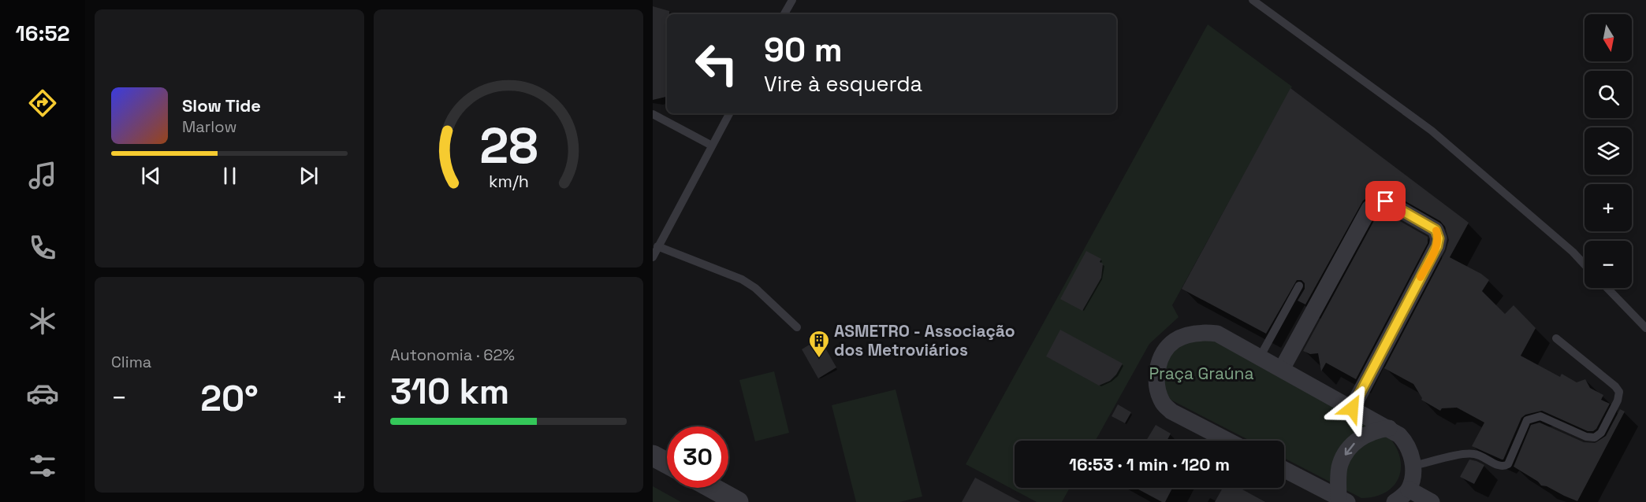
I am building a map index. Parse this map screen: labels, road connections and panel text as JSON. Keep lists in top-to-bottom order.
{
  "parks": ["Praça Graúna"],
  "places": {
    "building": ["ASMETRO - Associação dos Metroviários"]
  },
  "north": "bottom",
  "page": {
    "tabs": "16:52",
    "map_buttons": ["+", "−"],
    "turn": ["90 m", "Vire à esquerda"],
    "song": ["Slow Tide", "Marlow"],
    "tile": [
      "Clima",
      ["Autonomia · 62%", "310 km"]
    ],
    "heat": ["−", "20°", "+"],
    "limit": "30",
    "trip": "16:53 · 1 min · 120 m",
    "gauge": ["28", "km/h"]
  }
}
